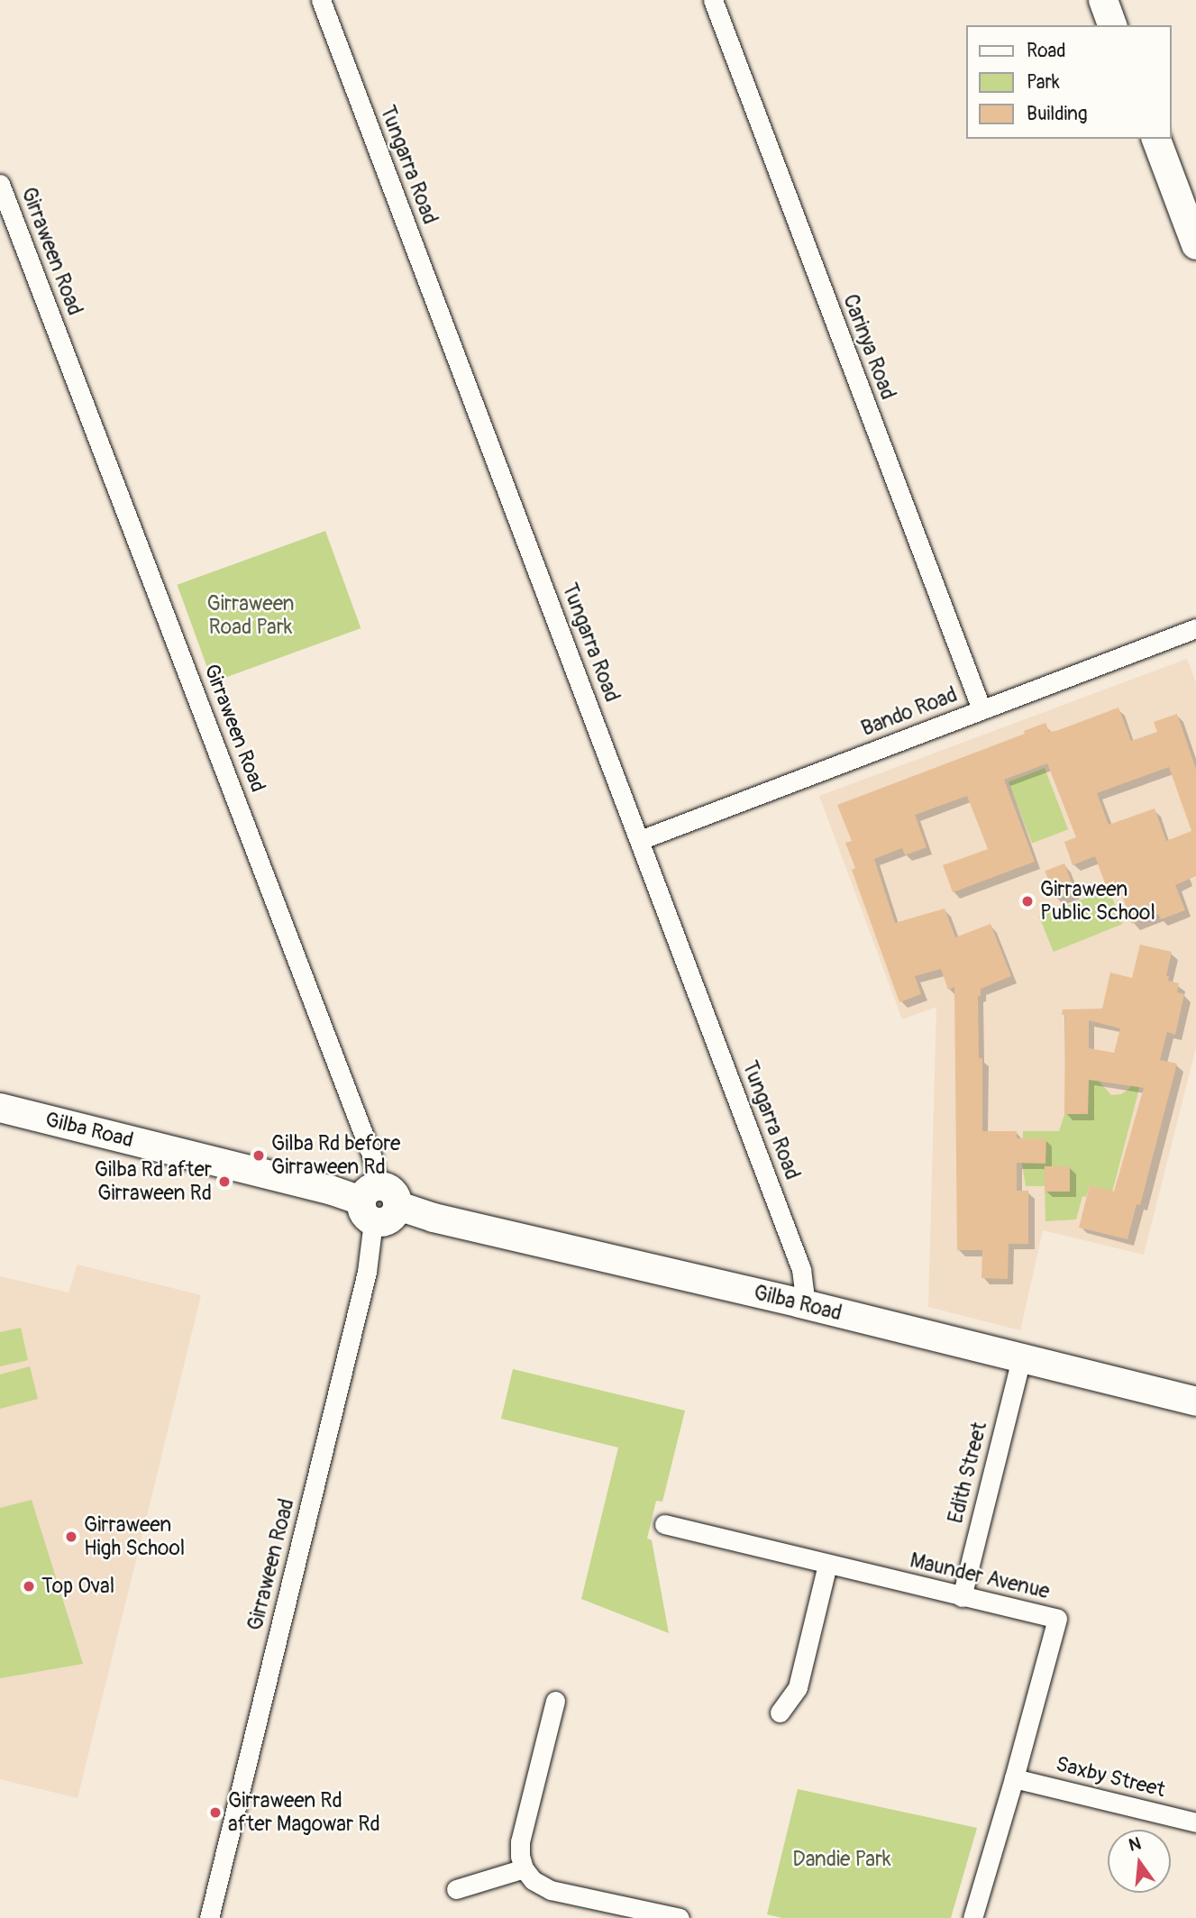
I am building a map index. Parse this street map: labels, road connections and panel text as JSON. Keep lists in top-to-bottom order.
{
  "streets": {
    "street": [
      "Tungarra Road",
      "Girraween Road",
      "Carinya Road",
      "Bando Road",
      "Gilba Road",
      "Edith Street",
      "Maunder Avenue",
      "Saxby Street"
    ]
  },
  "crossings": [
    ["Tungarra Road", "Bando Road"],
    ["Tungarra Road", "Gilba Road"],
    ["Girraween Road", "Gilba Road"],
    ["Carinya Road", "Bando Road"],
    ["Gilba Road", "Edith Street"],
    ["Edith Street", "Maunder Avenue"],
    ["Maunder Avenue", "Saxby Street"]
  ],
  "parks": ["Girraween Road Park", "Dandie Park"],
  "places": [
    "Girraween Public School",
    "Gilba Rd before Girraween Rd",
    "Gilba Rd after Girraween Rd",
    "Girraween High School",
    "Top Oval",
    "Girraween Rd after Magowar Rd"
  ],
  "legend": ["Road", "Park", "Building"],
  "north": "top"
}
